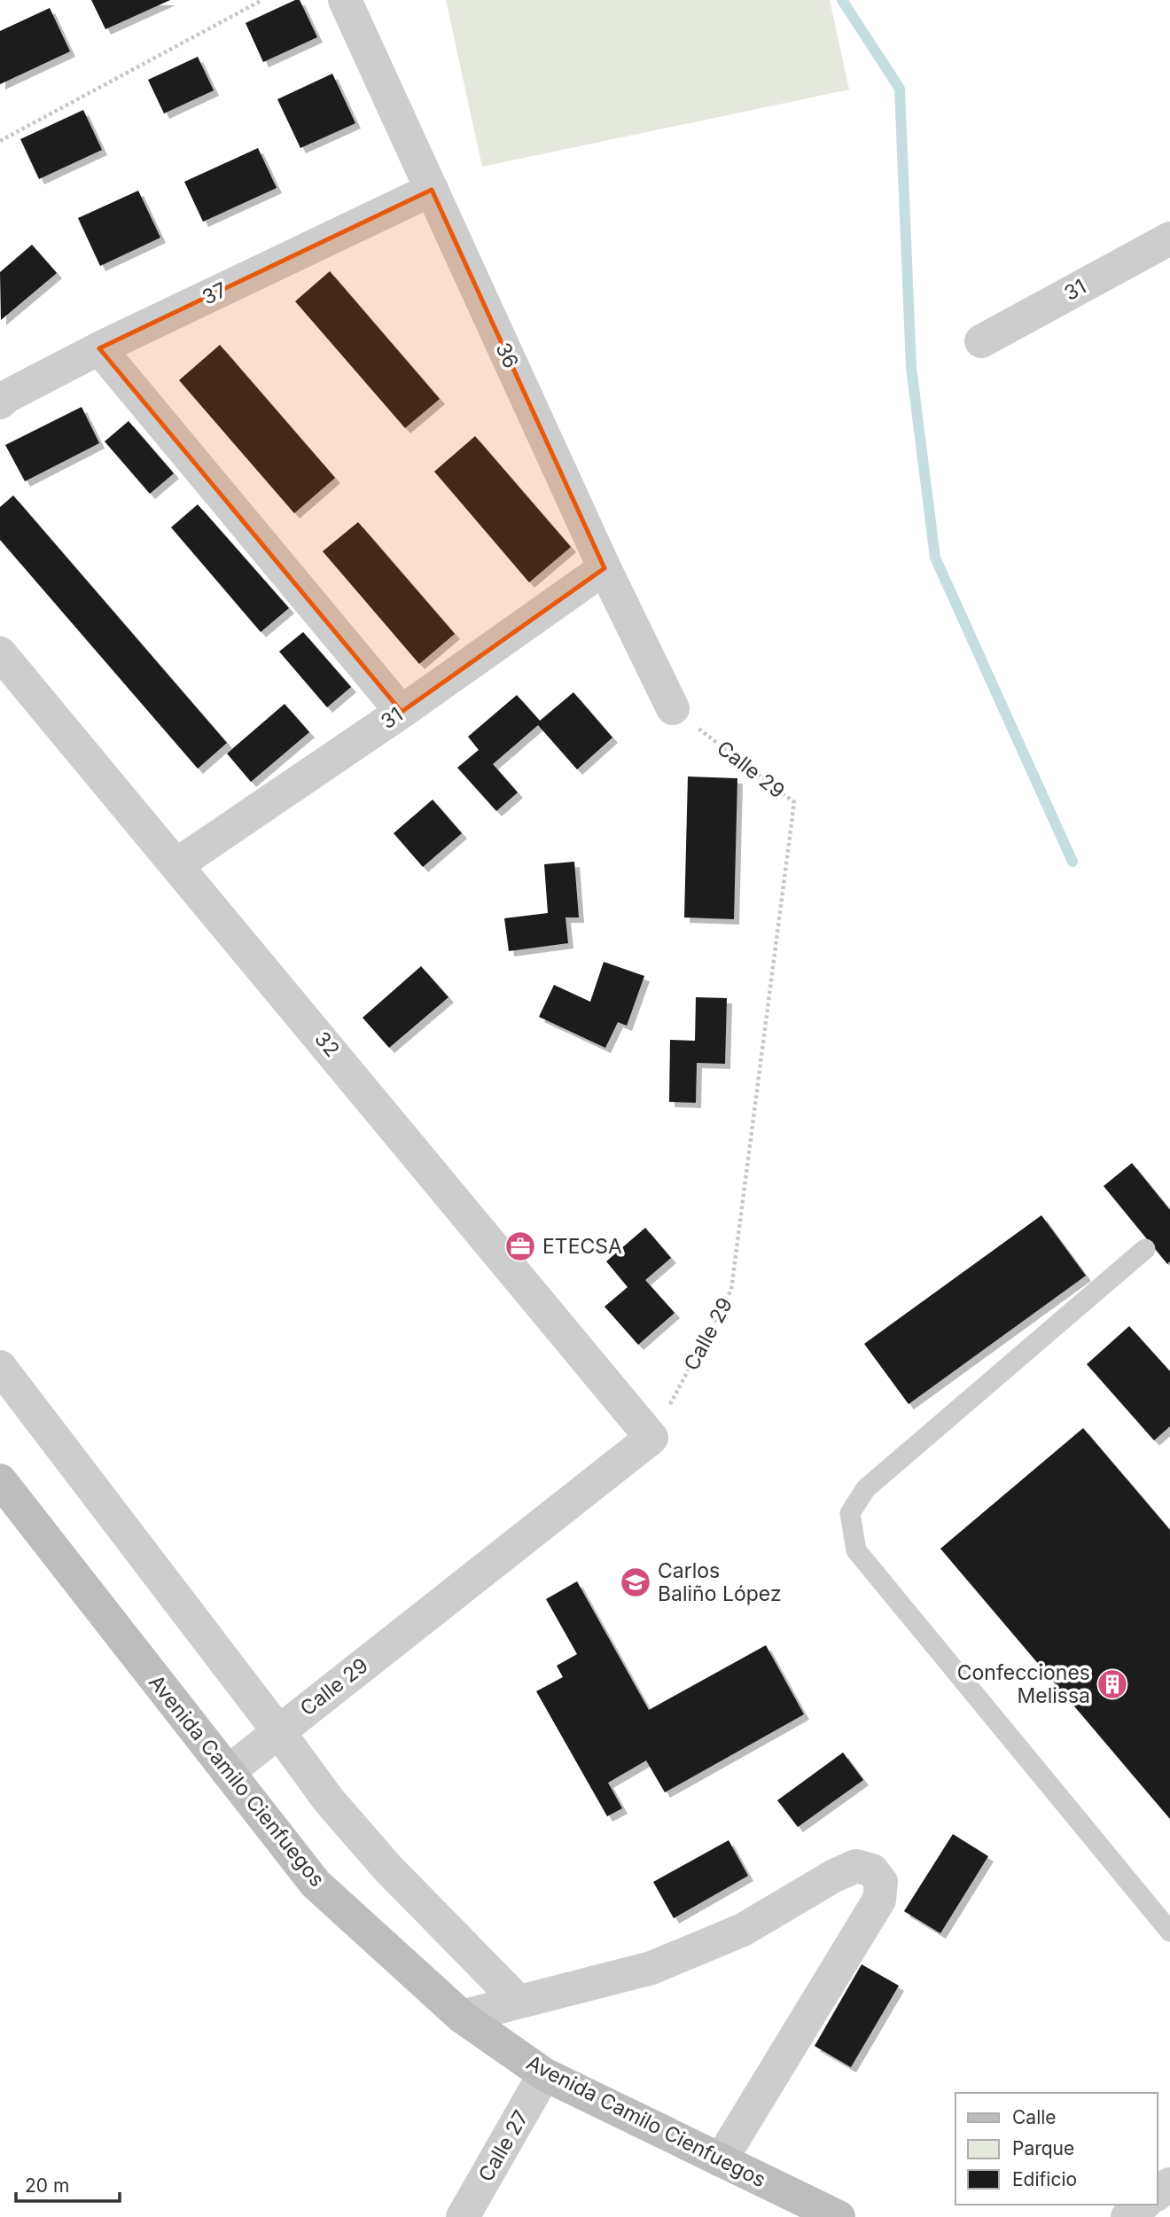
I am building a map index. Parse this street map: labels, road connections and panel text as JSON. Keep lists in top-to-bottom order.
{
  "streets": {
    "main road": ["Avenida Camilo Cienfuegos"],
    "street": [
      "31",
      "37",
      "36",
      "Calle 29",
      "32",
      "Calle 27"
    ]
  },
  "crossings": [
    ["31", "36"],
    ["31", "32"],
    ["37", "36"],
    ["36", "Calle 29"],
    ["Calle 29", "32"],
    ["Calle 29", "Avenida Camilo Cienfuegos"],
    ["Avenida Camilo Cienfuegos", "Calle 27"]
  ],
  "places": {
    "office": ["ETECSA"],
    "school or university": ["Carlos Baliño López"],
    "building": ["Confecciones Melissa"]
  },
  "legend": ["Calle", "Parque", "Edificio"],
  "scale_bar": "20 m"
}
